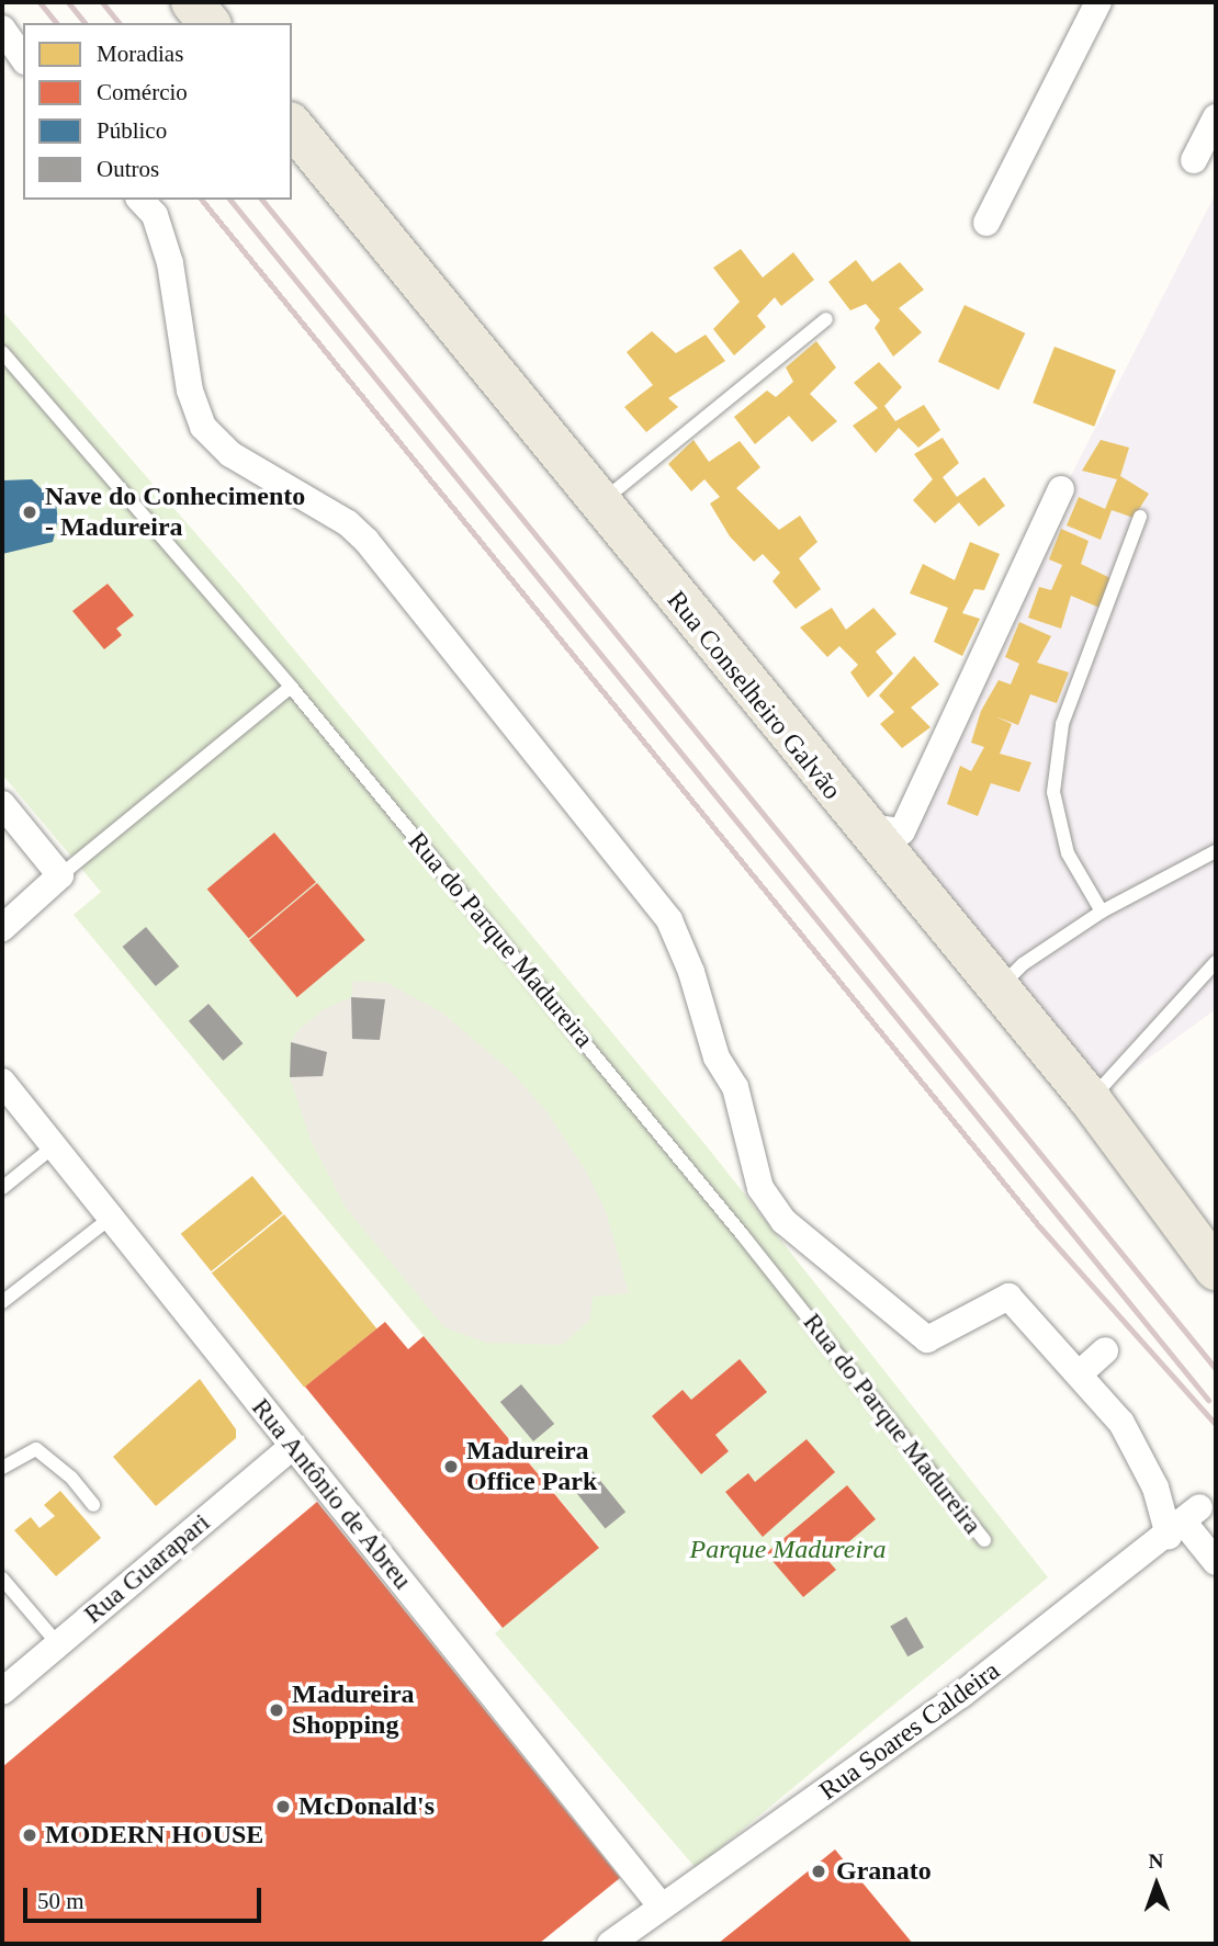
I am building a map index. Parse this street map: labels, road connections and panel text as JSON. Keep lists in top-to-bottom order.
{
  "streets": {
    "main road": ["Rua Conselheiro Galvão"],
    "street": ["Rua Antônio de Abreu", "Rua Guarapari", "Rua Soares Caldeira"],
    "lane": ["Rua do Parque Madureira"]
  },
  "crossings": [
    ["Rua Antônio de Abreu", "Rua Guarapari"],
    ["Rua Antônio de Abreu", "Rua Soares Caldeira"]
  ],
  "parks": ["Parque Madureira"],
  "places": [
    "Nave do Conhecimento - Madureira",
    "Madureira Office Park",
    "Madureira Shopping",
    "McDonald's",
    "MODERN HOUSE",
    "Granato"
  ],
  "legend": [
    "Moradias",
    "Comércio",
    "Público",
    "Outros"
  ],
  "scale_bar": "50 m",
  "north": "top"
}
